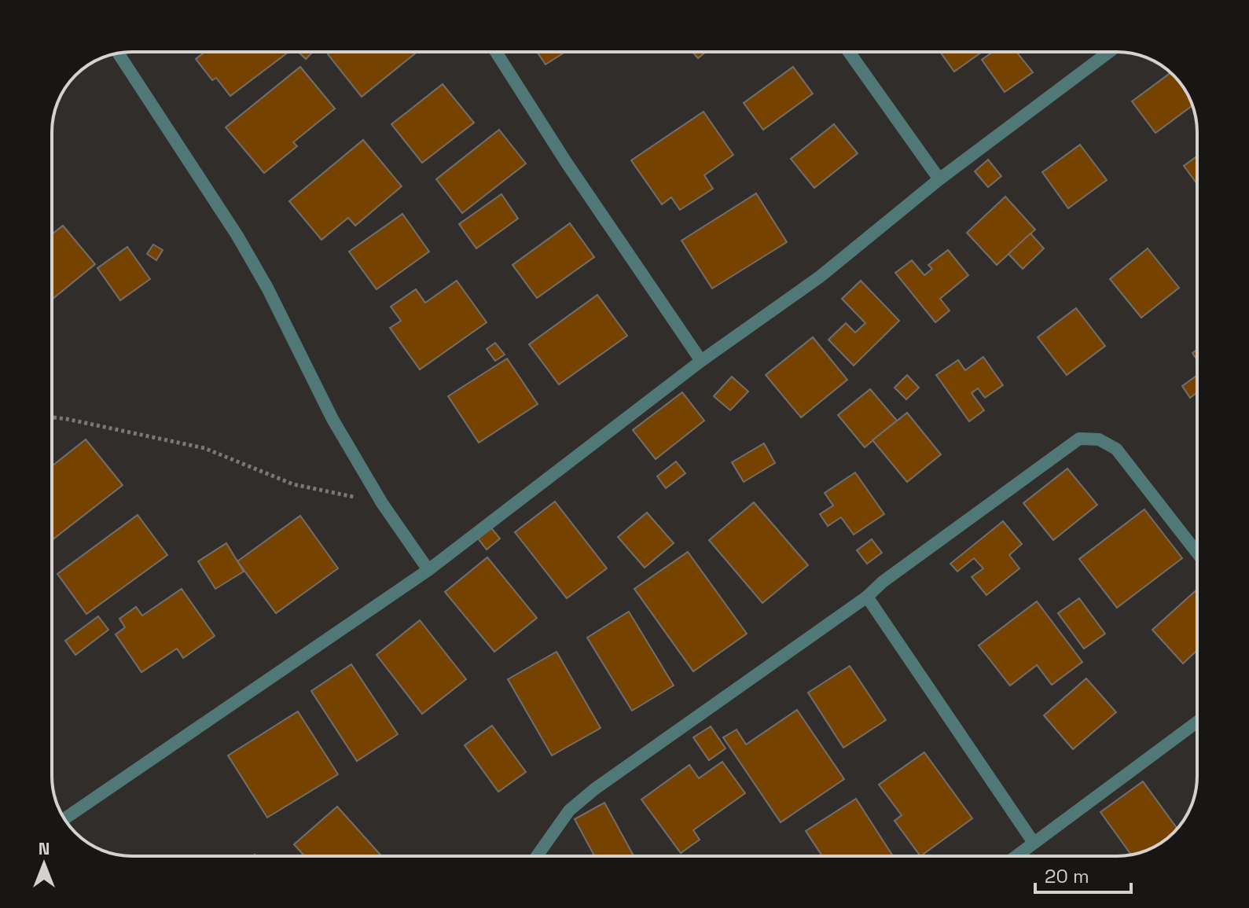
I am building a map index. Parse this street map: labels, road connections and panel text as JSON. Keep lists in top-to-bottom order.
{
  "scale_bar": "20 m",
  "north": "top"
}
